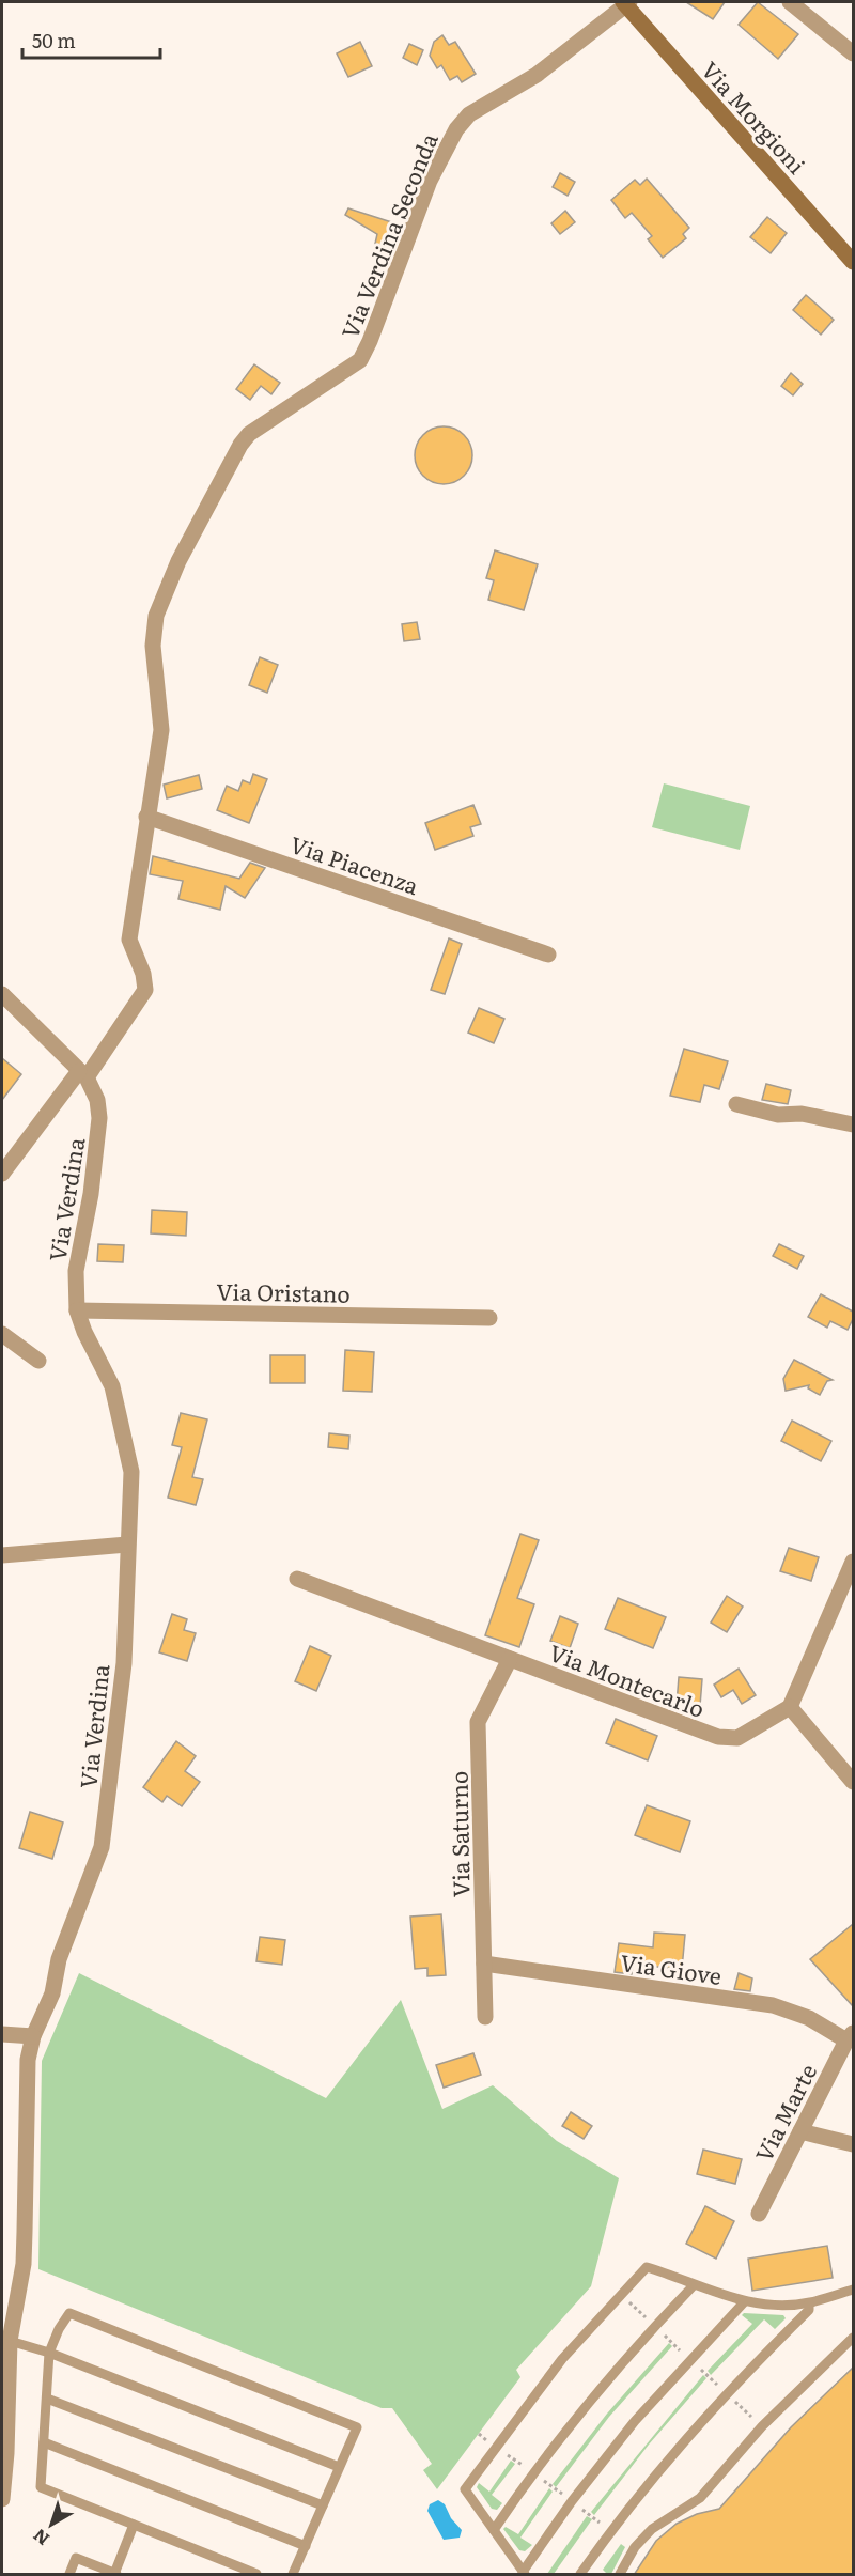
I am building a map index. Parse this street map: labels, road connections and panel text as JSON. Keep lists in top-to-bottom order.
{
  "streets": {
    "main road": ["Via Morgioni"],
    "street": [
      "Via Verdina Seconda",
      "Via Piacenza",
      "Via Verdina",
      "Via Oristano",
      "Via Montecarlo",
      "Via Saturno",
      "Via Giove",
      "Via Marte"
    ]
  },
  "crossings": [
    ["Via Morgioni", "Via Verdina Seconda"],
    ["Via Verdina Seconda", "Via Piacenza"],
    ["Via Verdina Seconda", "Via Verdina"],
    ["Via Verdina", "Via Oristano"],
    ["Via Montecarlo", "Via Saturno"],
    ["Via Saturno", "Via Giove"],
    ["Via Giove", "Via Marte"]
  ],
  "scale_bar": "50 m",
  "north": "bottom left"
}
